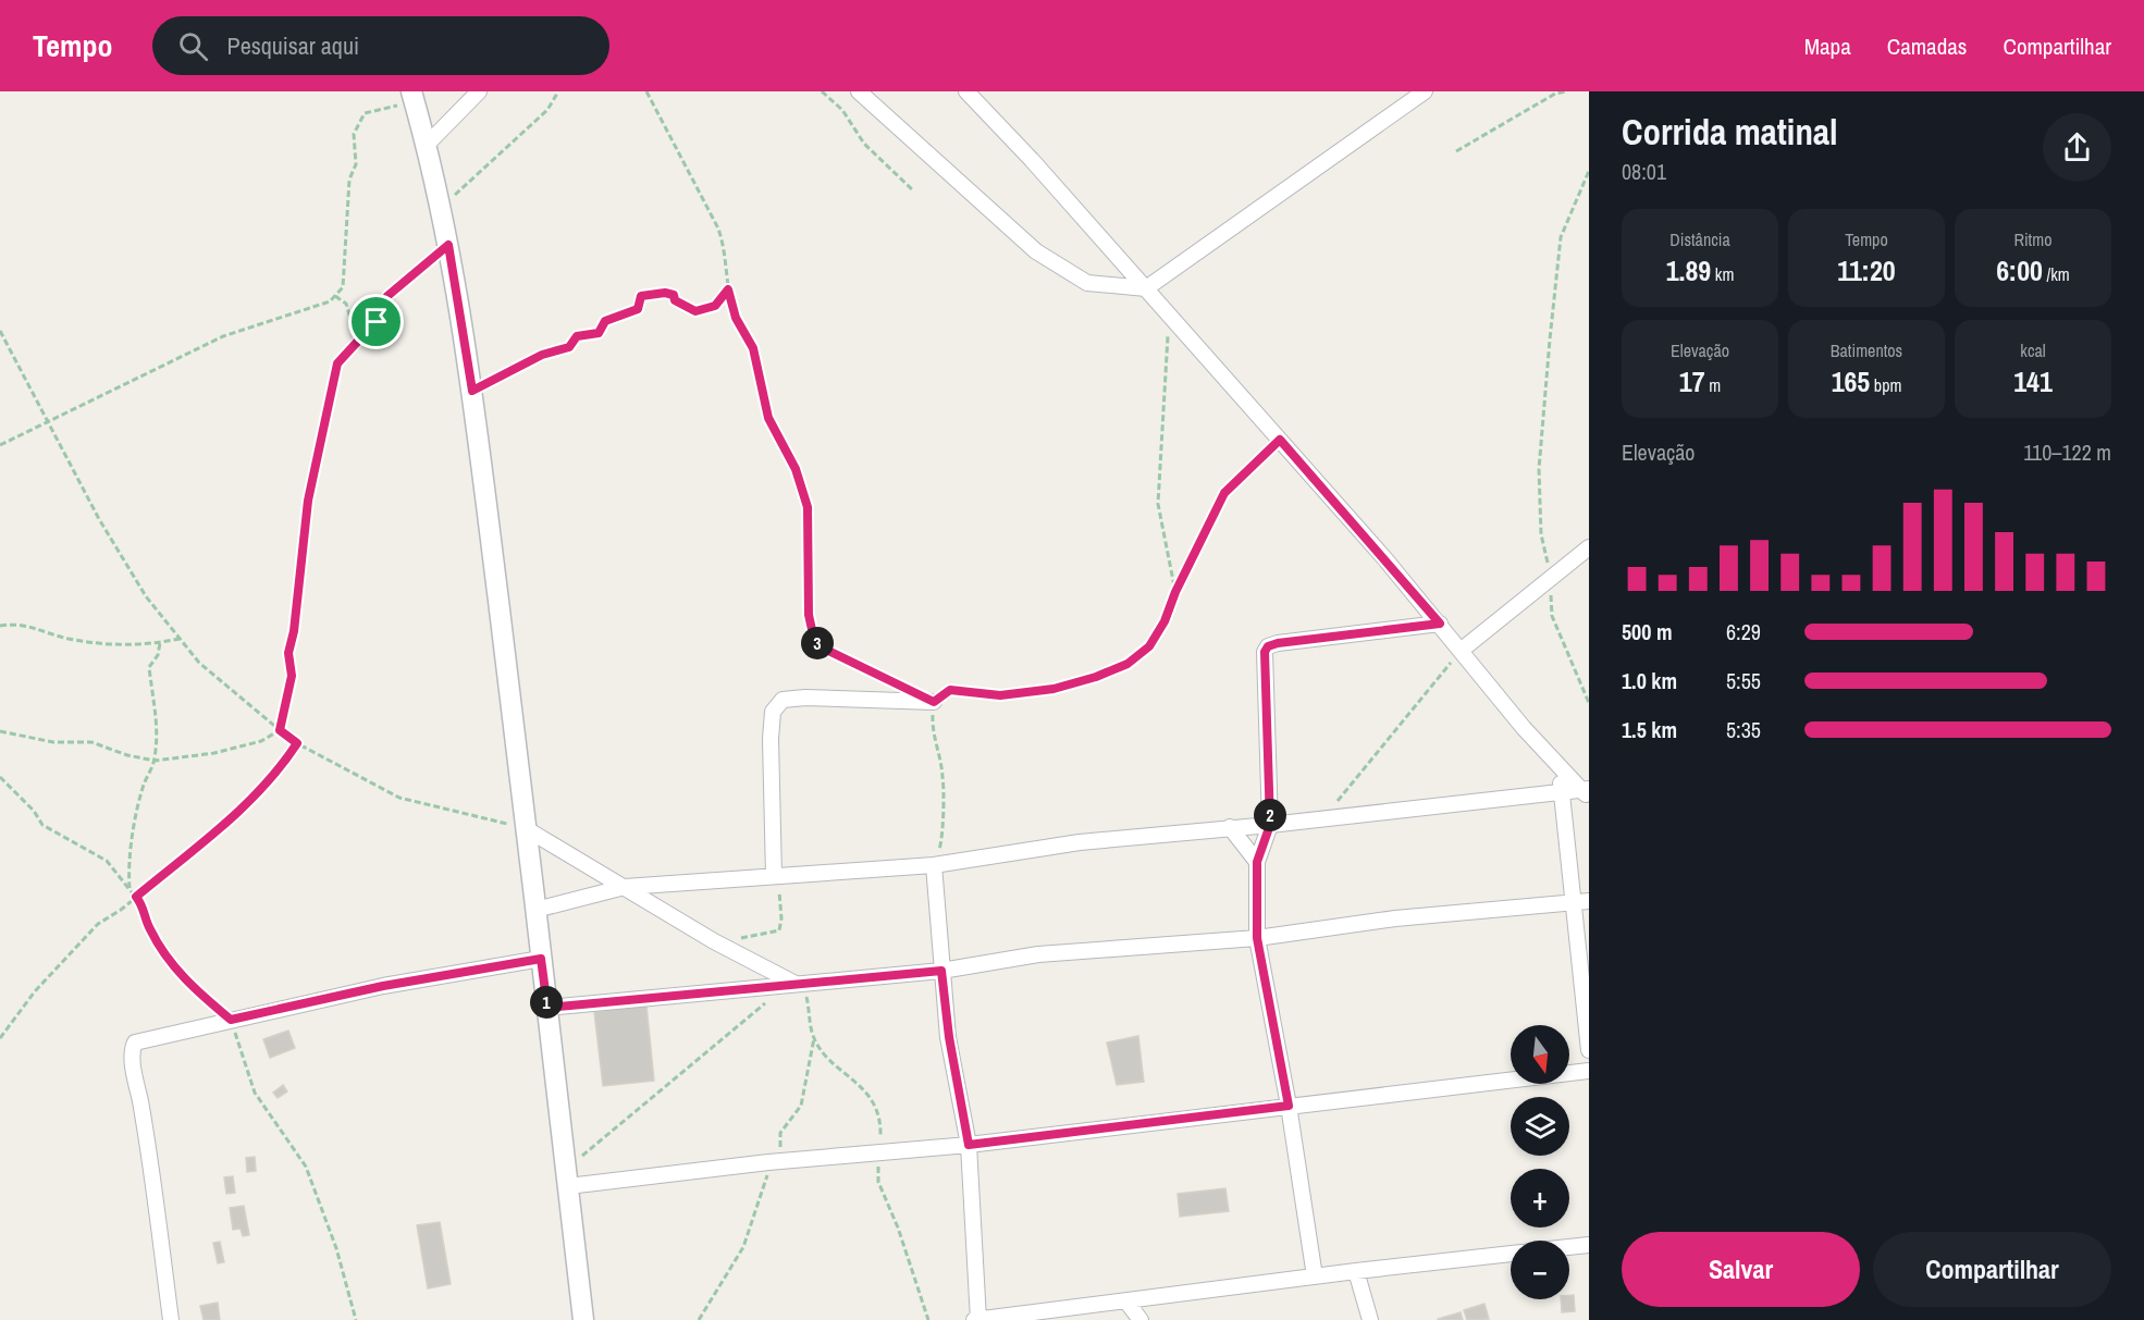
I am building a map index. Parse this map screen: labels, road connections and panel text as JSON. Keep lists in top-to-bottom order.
{
  "north": "bottom",
  "page": {
    "header": "Tempo",
    "search": "Pesquisar aqui",
    "nav": ["Mapa", "Camadas", "Compartilhar"],
    "heading": ["Corrida matinal", "08:01"],
    "stats": [
      ["Distância", "1.89 km"],
      ["Tempo", "11:20"],
      ["Ritmo", "6:00 /km"],
      ["Elevação", "17 m"],
      ["Batimentos", "165 bpm"],
      ["kcal", "141"]
    ],
    "chart": ["Elevação", "110–122 m"],
    "list": [
      {
        "name": "500 m",
        "note": "6:29"
      },
      {
        "name": "1.0 km",
        "note": "5:55"
      },
      {
        "name": "1.5 km",
        "note": "5:35"
      }
    ],
    "pins": ["3", "2", "1"],
    "map_buttons": ["+", "−"],
    "buttons": ["Salvar", "Compartilhar"]
  }
}
